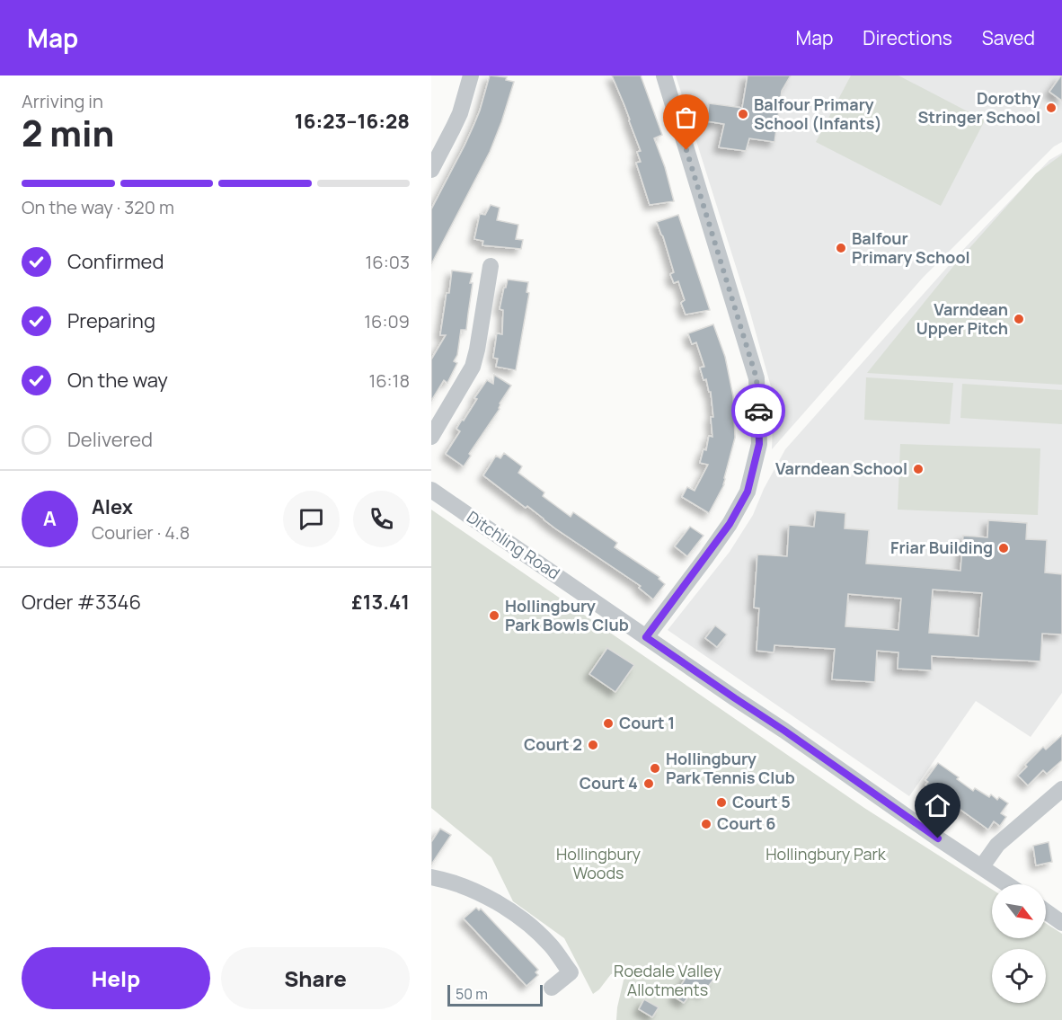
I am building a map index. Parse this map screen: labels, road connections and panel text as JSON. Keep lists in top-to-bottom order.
{
  "streets": {
    "street": ["Ditchling Road"]
  },
  "parks": ["Hollingbury Woods", "Hollingbury Park", "Roedale Valley Allotments"],
  "places": [
    "Dorothy Stringer School",
    "Balfour Primary School (Infants)",
    "Balfour Primary School",
    "Varndean Upper Pitch",
    "Varndean School",
    "Friar Building",
    "Hollingbury Park Bowls Club",
    "Court 1",
    "Court 2",
    "Hollingbury Park Tennis Club",
    "Court 4",
    "Court 5",
    "Court 6"
  ],
  "scale_bar": "50 m",
  "north": "bottom right",
  "page": {
    "header": "Map",
    "nav": ["Map", "Directions", "Saved"],
    "heading": ["2 min", "Arriving in", "16:23–16:28"],
    "panel": [
      "Alex",
      "Courier · 4.8",
      "Order #3346",
      "£13.41"
    ],
    "bar": "On the way · 320 m",
    "list": [
      ["Confirmed", "16:03"],
      ["Preparing", "16:09"],
      ["On the way", "16:18"],
      "Delivered"
    ],
    "round": "A",
    "buttons": ["Help", "Share"],
    "scale": "50 m"
  }
}
